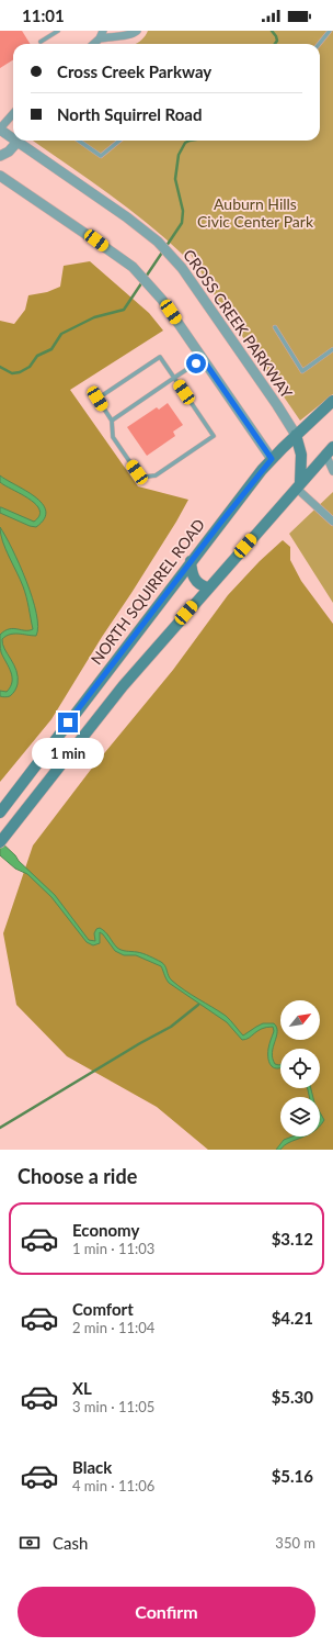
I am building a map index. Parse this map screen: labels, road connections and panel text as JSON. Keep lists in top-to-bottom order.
{
  "streets": {
    "main road": ["NORTH SQUIRREL ROAD"],
    "street": ["CROSS CREEK PARKWAY"]
  },
  "crossings": [
    ["CROSS CREEK PARKWAY", "NORTH SQUIRREL ROAD"]
  ],
  "parks": ["Auburn Hills Civic Center Park"],
  "north": "top right",
  "page": {
    "status": "11:01",
    "banner": ["Cross Creek Parkway", "North Squirrel Road"],
    "bubble": "1 min",
    "heading": "Choose a ride",
    "list": [
      {
        "name": "Economy",
        "note": "1 min · 11:03",
        "value": "$3.12"
      },
      {
        "name": "Comfort",
        "note": "2 min · 11:04",
        "value": "$4.21"
      },
      {
        "name": "XL",
        "note": "3 min · 11:05",
        "value": "$5.30"
      },
      {
        "name": "Black",
        "note": "4 min · 11:06",
        "value": "$5.16"
      }
    ],
    "pay": ["Cash", "350 m"],
    "buttons": "Confirm"
  }
}
